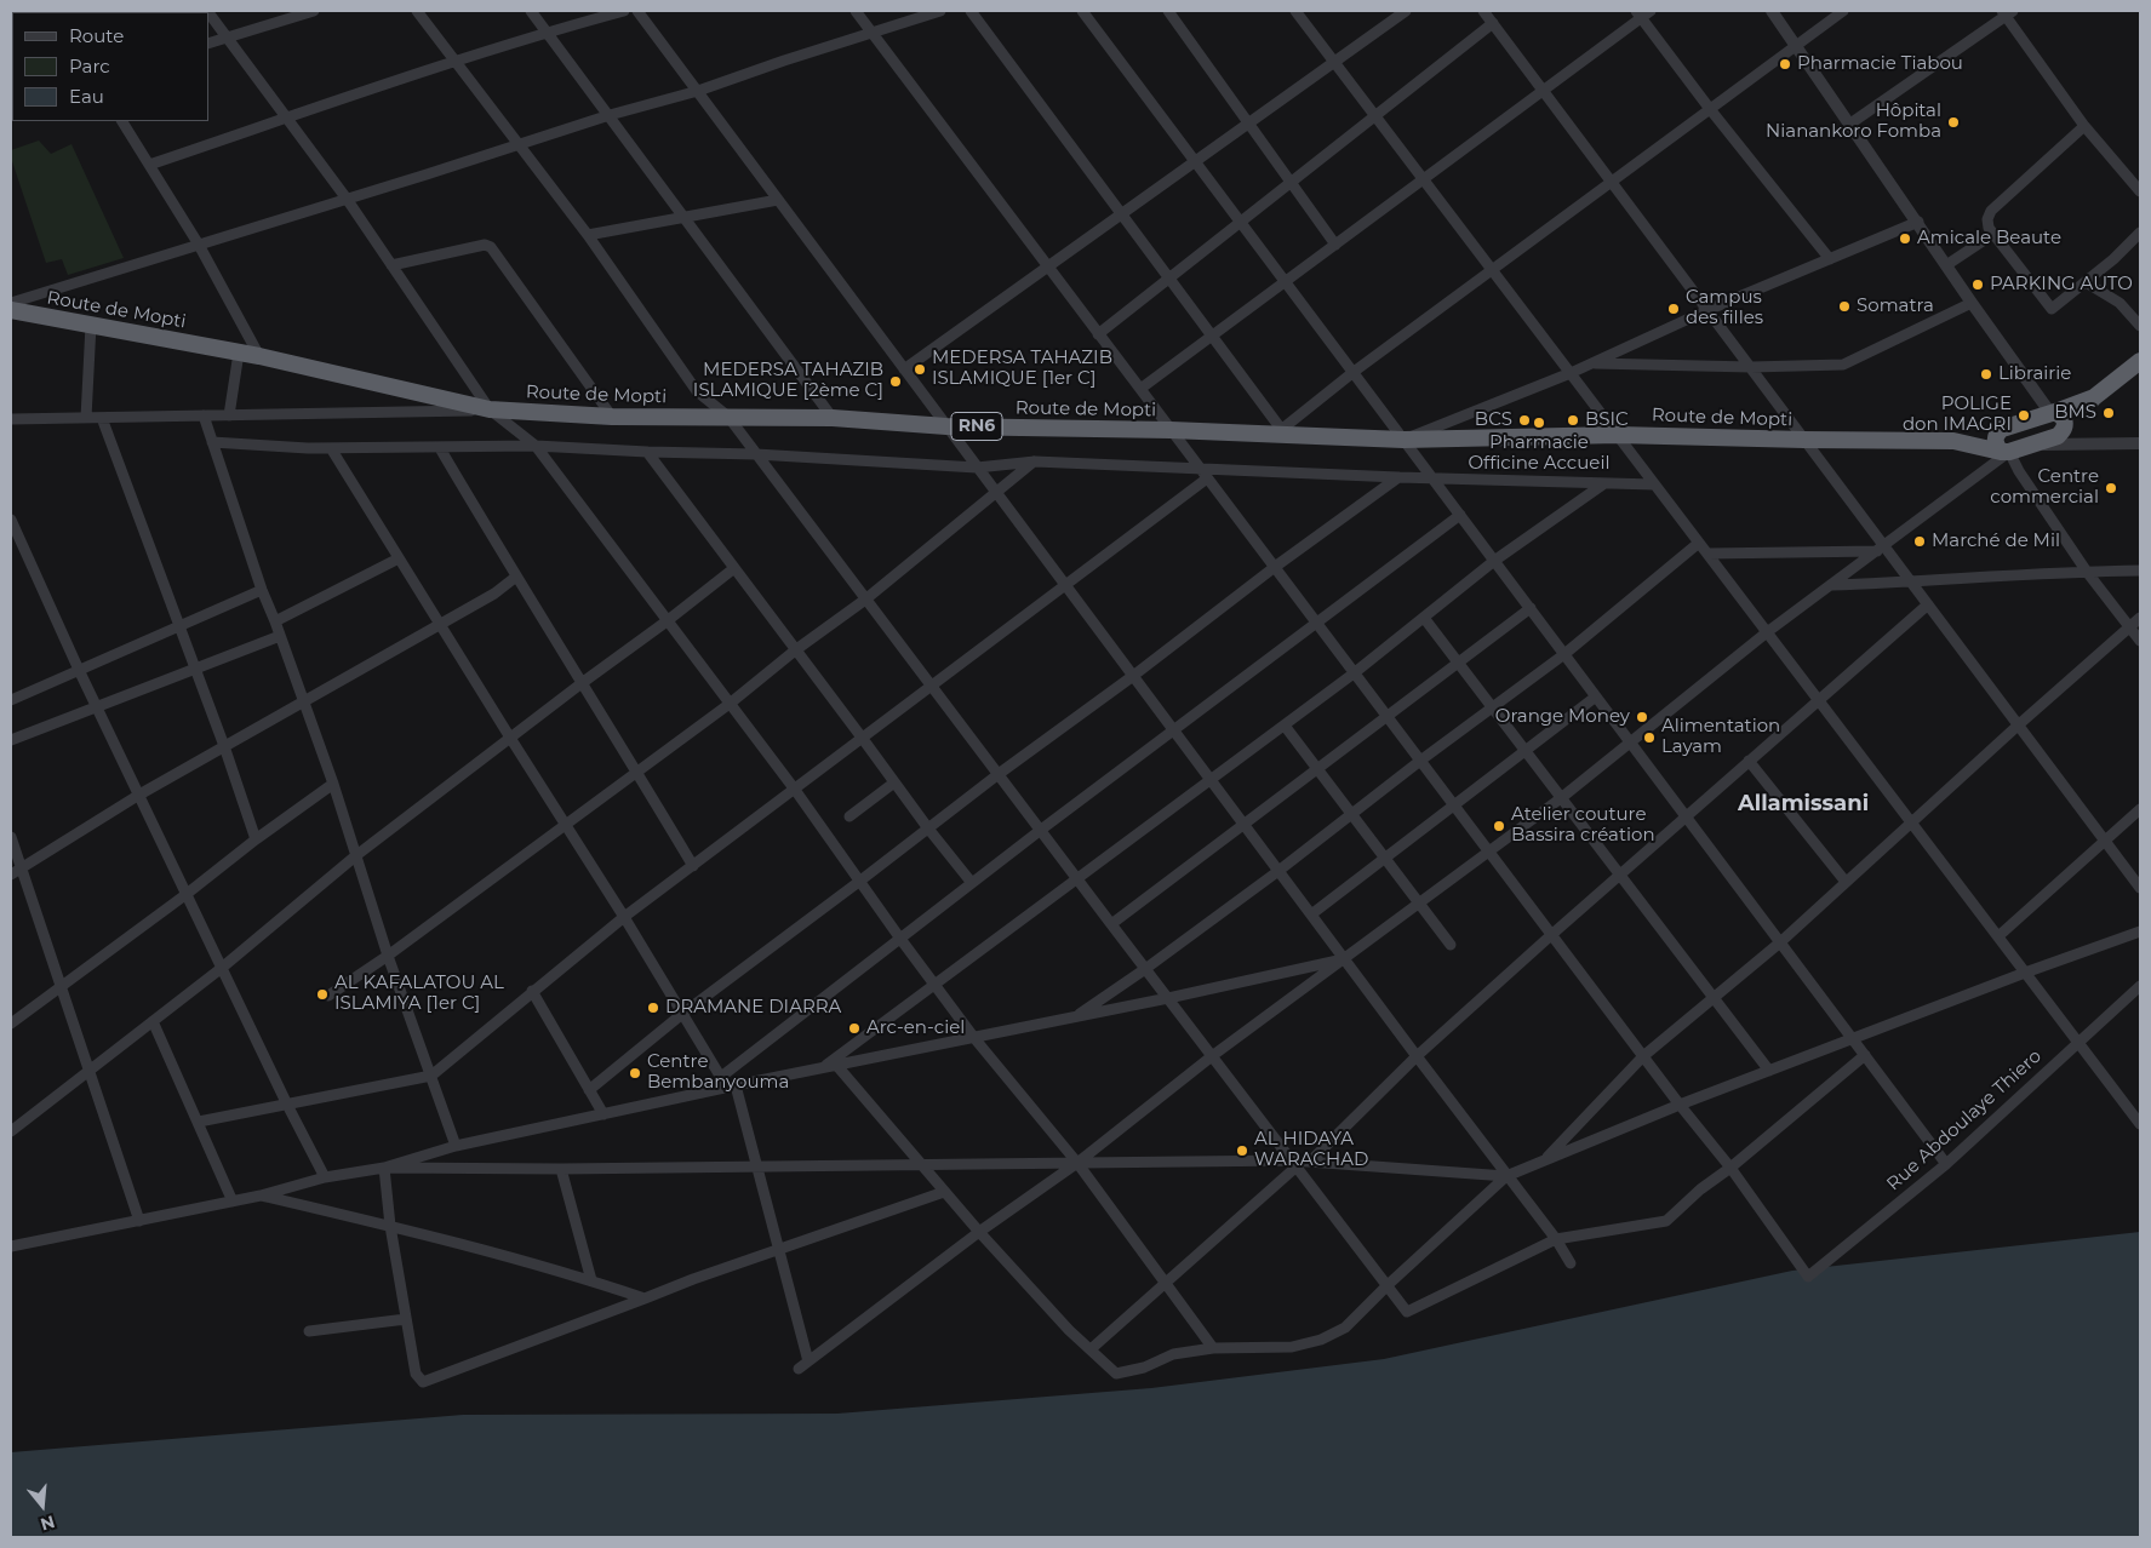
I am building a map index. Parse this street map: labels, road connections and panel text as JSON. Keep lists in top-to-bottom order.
{
  "streets": {
    "highway": ["Route de Mopti", "RN6"],
    "street": ["Rue Abdoulaye Thiero"]
  },
  "districts": ["Allamissani"],
  "places": [
    "Pharmacie Tiabou",
    "Hôpital Nianankoro Fomba",
    "Amicale Beaute",
    "PARKING AUTO",
    "Somatra",
    "Campus des filles",
    "MEDERSA TAHAZIB ISLAMIQUE [1er C]",
    "Librairie",
    "MEDERSA TAHAZIB ISLAMIQUE [2ème C]",
    "BMS",
    "POLIGE don IMAGRI",
    "BCS",
    "BSIC",
    "Pharmacie Officine Accueil",
    "Centre commercial",
    "Marché de Mil",
    "Orange Money",
    "Alimentation Layam",
    "Atelier couture Bassira création",
    "AL KAFALATOU AL ISLAMIYA [1er C]",
    "DRAMANE DIARRA",
    "Arc-en-ciel",
    "Centre Bembanyouma",
    "AL HIDAYA WARACHAD"
  ],
  "legend": ["Route", "Parc", "Eau"],
  "north": "bottom"
}
